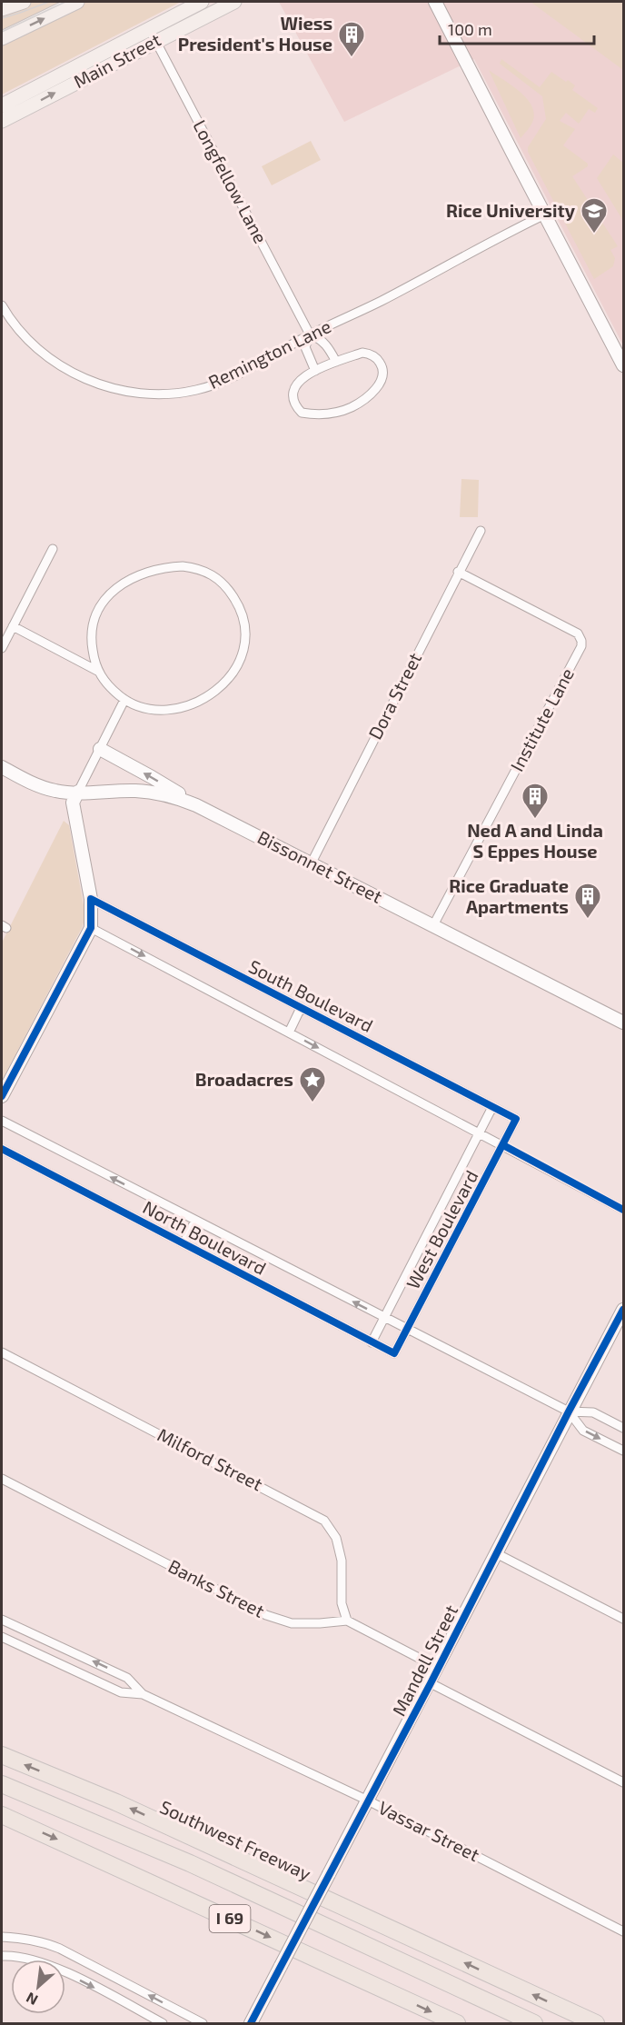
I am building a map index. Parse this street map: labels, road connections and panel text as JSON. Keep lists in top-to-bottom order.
{
  "streets": {
    "highway": ["Southwest Freeway", "I 69"],
    "main road": ["Main Street", "Bissonnet Street", "Mandell Street"],
    "street": [
      "Longfellow Lane",
      "Remington Lane",
      "Dora Street",
      "Institute Lane",
      "South Boulevard",
      "West Boulevard",
      "North Boulevard",
      "Milford Street",
      "Banks Street",
      "Vassar Street"
    ]
  },
  "crossings": [
    ["Main Street", "Longfellow Lane"],
    ["Longfellow Lane", "Remington Lane"],
    ["Dora Street", "Institute Lane"],
    ["Dora Street", "Bissonnet Street"],
    ["Institute Lane", "Bissonnet Street"],
    ["South Boulevard", "West Boulevard"],
    ["West Boulevard", "North Boulevard"],
    ["North Boulevard", "Mandell Street"],
    ["Milford Street", "Banks Street"],
    ["Mandell Street", "Vassar Street"]
  ],
  "places": {
    "building": ["Wiess President's House", "Ned A and Linda S Eppes House", "Rice Graduate Apartments"],
    "school or university": ["Rice University"],
    "place": ["Broadacres"]
  },
  "scale_bar": "100 m",
  "north": "bottom left"
}
